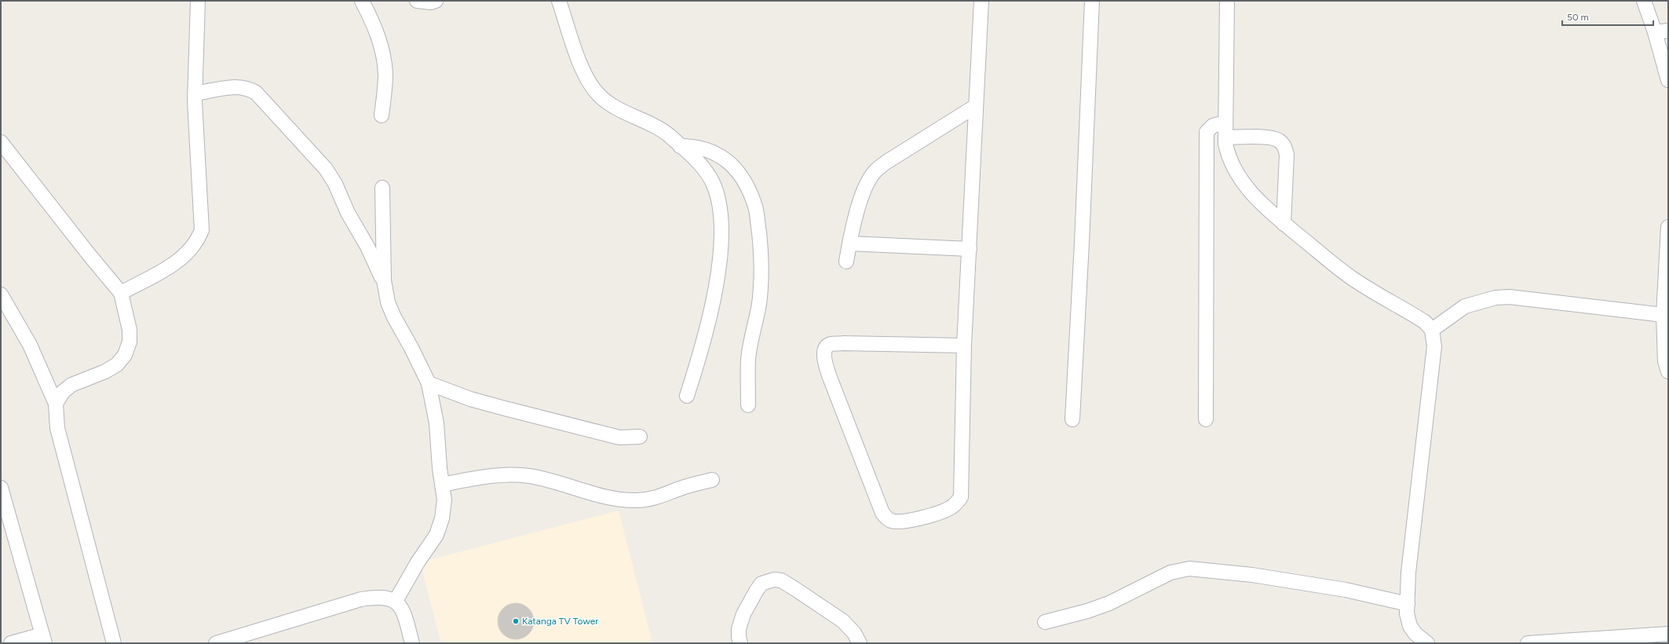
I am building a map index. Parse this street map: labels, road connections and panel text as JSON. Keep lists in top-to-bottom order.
{
  "places": ["Katanga TV Tower"],
  "scale_bar": "50 m"
}
